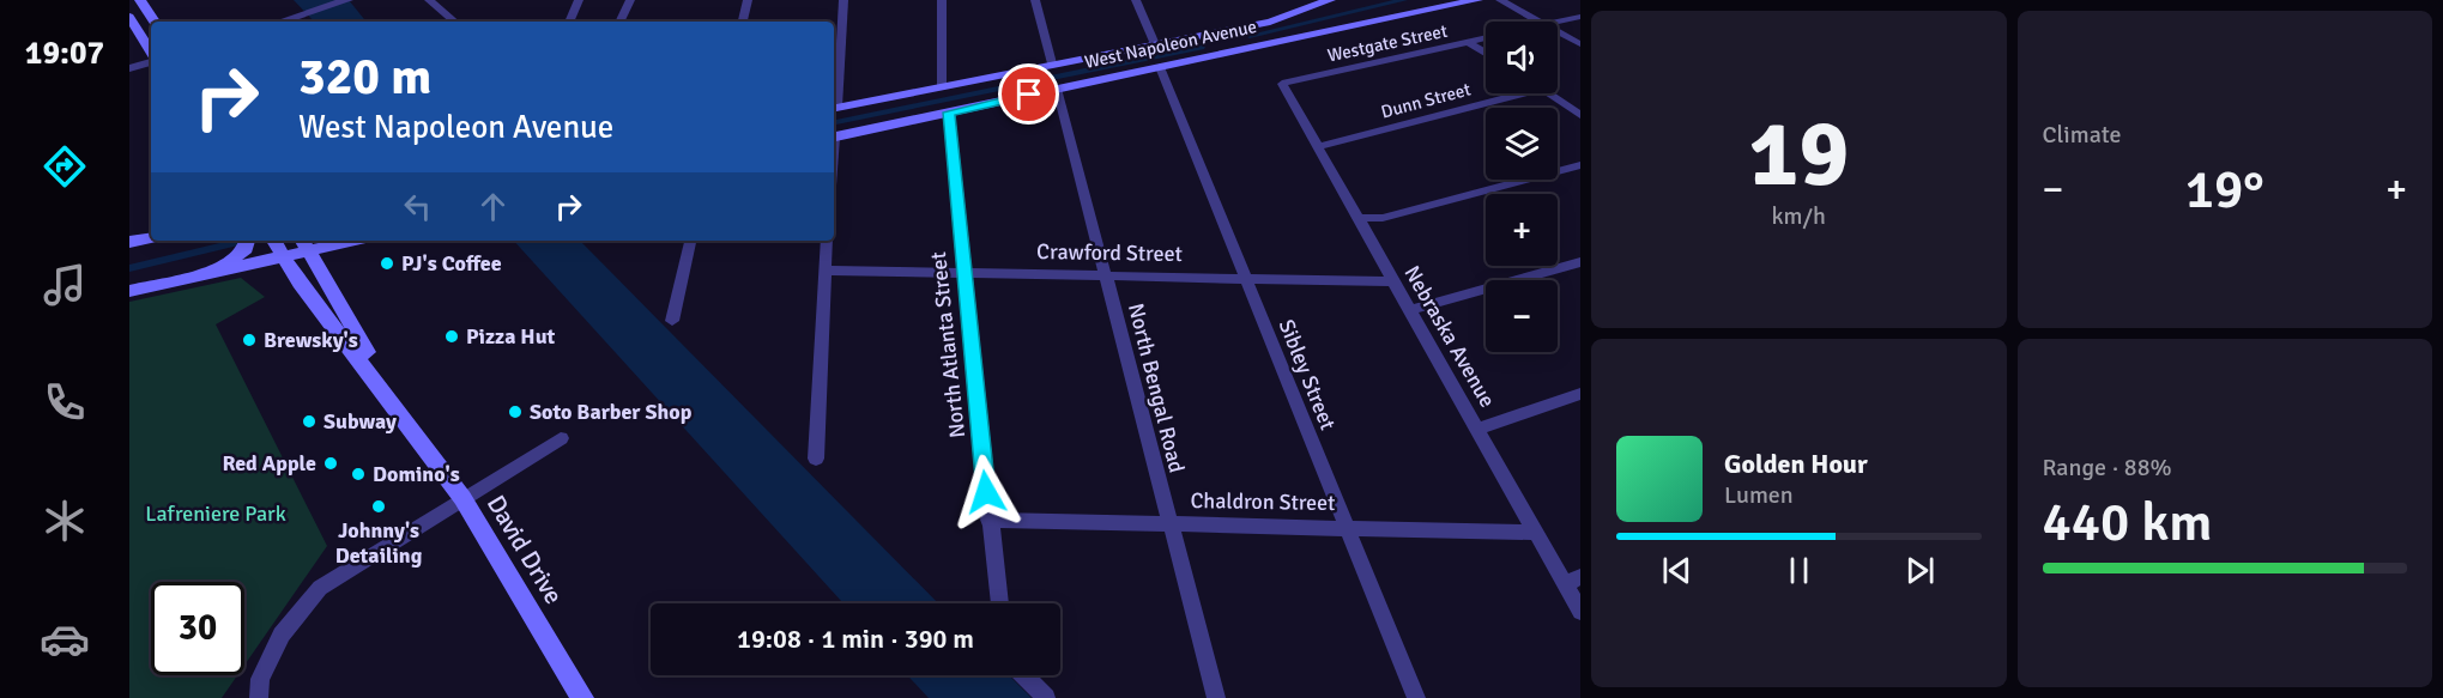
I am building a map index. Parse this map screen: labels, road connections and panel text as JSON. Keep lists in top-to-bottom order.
{
  "streets": {
    "main road": ["West Napoleon Avenue", "David Drive"],
    "street": [
      "Westgate Street",
      "Dunn Street",
      "Crawford Street",
      "Nebraska Avenue",
      "North Atlanta Street",
      "Sibley Street",
      "North Bengal Road",
      "Chaldron Street"
    ]
  },
  "crossings": [
    ["Westgate Street", "Nebraska Avenue"],
    ["West Napoleon Avenue", "North Atlanta Street"],
    ["West Napoleon Avenue", "Sibley Street"],
    ["West Napoleon Avenue", "North Bengal Road"],
    ["Dunn Street", "Nebraska Avenue"],
    ["Crawford Street", "Nebraska Avenue"],
    ["Crawford Street", "North Atlanta Street"],
    ["Crawford Street", "Sibley Street"],
    ["Crawford Street", "North Bengal Road"],
    ["Nebraska Avenue", "Chaldron Street"],
    ["North Atlanta Street", "Chaldron Street"],
    ["Sibley Street", "Chaldron Street"],
    ["North Bengal Road", "Chaldron Street"]
  ],
  "parks": ["Lafreniere Park"],
  "places": [
    "PJ's Coffee",
    "Pizza Hut",
    "Brewsky's",
    "Soto Barber Shop",
    "Subway",
    "Red Apple",
    "Domino's",
    "Johnny's Detailing"
  ],
  "page": {
    "tabs": "19:07",
    "tile": [
      ["19", "km/h"],
      "Climate",
      ["Range · 88%", "440 km"]
    ],
    "map_buttons": ["+", "−"],
    "turn": ["320 m", "West Napoleon Avenue"],
    "heat": ["−", "19°", "+"],
    "song": ["Golden Hour", "Lumen"],
    "limit": "30",
    "trip": "19:08 · 1 min · 390 m"
  }
}
